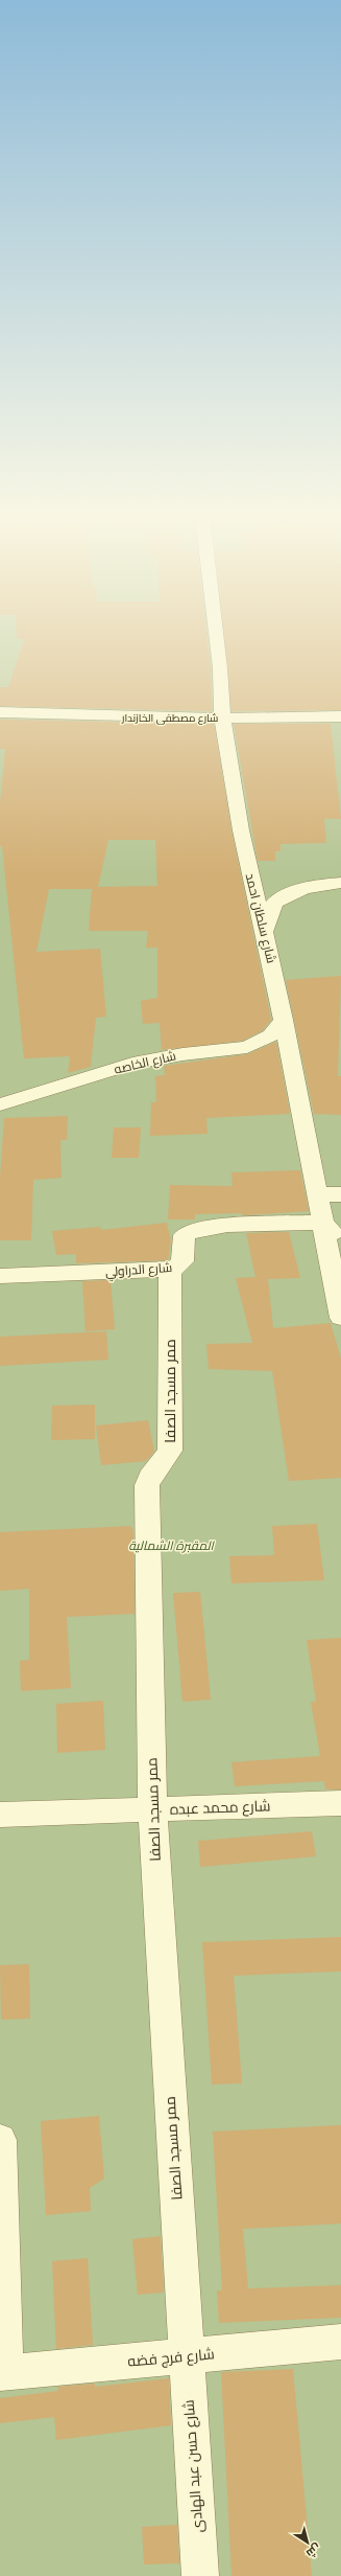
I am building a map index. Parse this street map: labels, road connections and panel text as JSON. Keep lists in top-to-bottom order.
{
  "streets": {
    "street": [
      "شارع مصطفى الخازندار",
      "شارع سلطان احمد",
      "شارع الخاصه",
      "شارع الدراولي",
      "ممر مسجد الصفا",
      "شارع محمد عبده",
      "شارع فرج فضه",
      "شارع حسن عبد الهادى"
    ]
  },
  "crossings": [
    ["شارع مصطفى الخازندار", "شارع سلطان احمد"],
    ["شارع سلطان احمد", "شارع الخاصه"],
    ["شارع سلطان احمد", "شارع الدراولي"],
    ["شارع الدراولي", "ممر مسجد الصفا"],
    ["ممر مسجد الصفا", "شارع محمد عبده"],
    ["ممر مسجد الصفا", "شارع فرج فضه"],
    ["ممر مسجد الصفا", "شارع حسن عبد الهادى"],
    ["شارع فرج فضه", "شارع حسن عبد الهادى"]
  ],
  "parks": ["المقبرة الشمالية"],
  "north": "bottom right"
}
